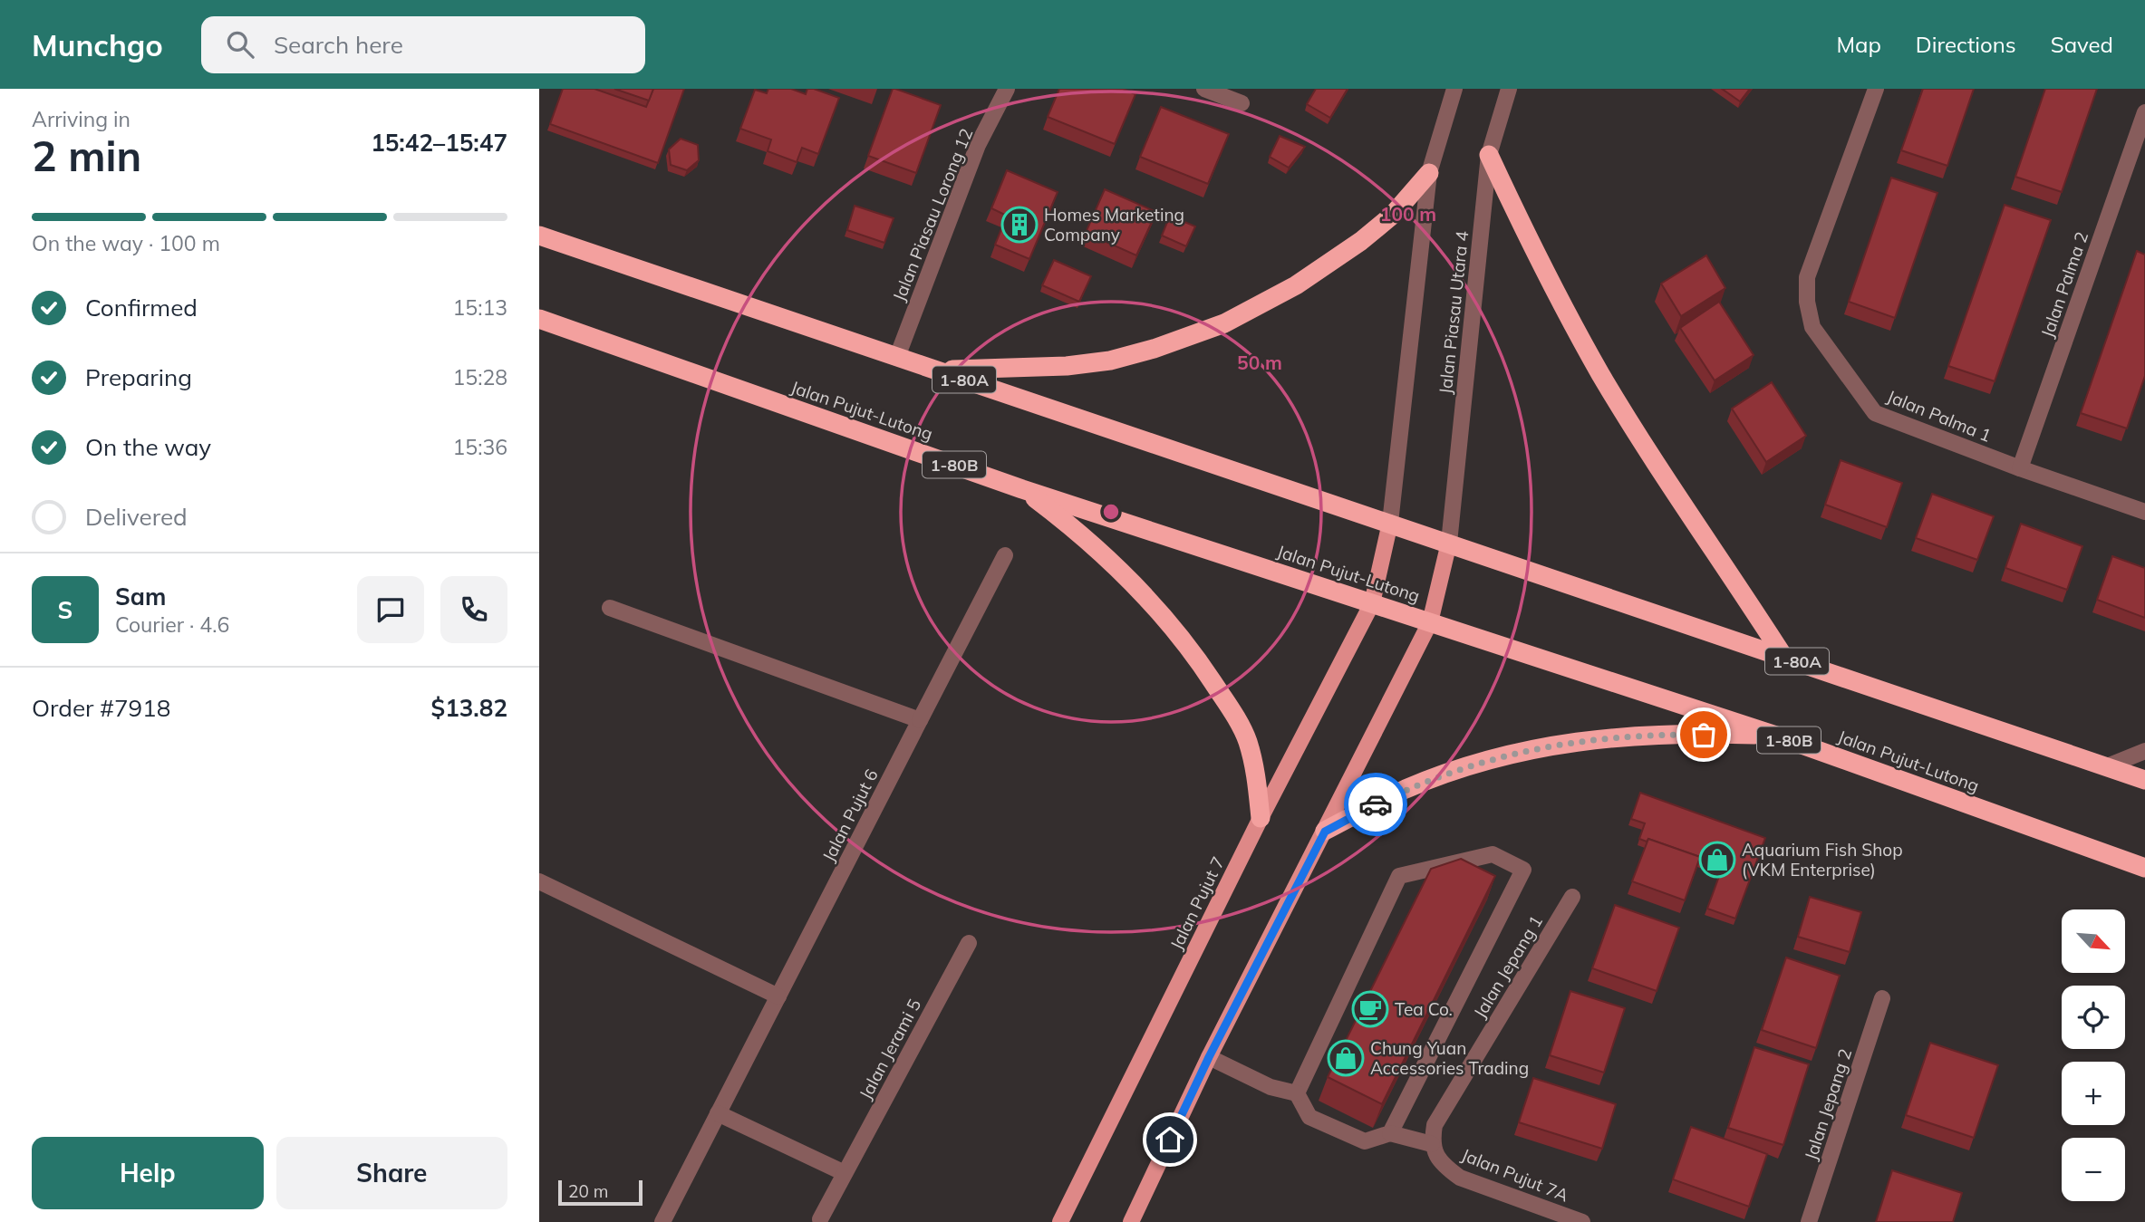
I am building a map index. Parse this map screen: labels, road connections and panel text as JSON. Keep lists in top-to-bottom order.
{
  "streets": {
    "highway": ["1-80A", "Jalan Pujut-Lutong", "1-80B"],
    "main road": ["Jalan Pujut 7"],
    "street": [
      "Jalan Piasau Lorong 12",
      "Jalan Palma 2",
      "Jalan Piasau Utara 4",
      "Jalan Palma 1",
      "Jalan Pujut 6",
      "Jalan Jepang 1",
      "Jalan Jerami 5",
      "Jalan Jepang 2",
      "Jalan Pujut 7A"
    ]
  },
  "crossings": [
    ["Jalan Piasau Lorong 12", "1-80A"],
    ["Jalan Palma 2", "Jalan Palma 1"],
    ["Jalan Piasau Utara 4", "1-80A"],
    ["1-80A", "Jalan Pujut 7"],
    ["Jalan Pujut-Lutong", "Jalan Pujut 7"],
    ["Jalan Jepang 1", "Jalan Pujut 7A"]
  ],
  "places": {
    "building": ["Homes Marketing Company"],
    "shop": ["Aquarium Fish Shop (VKM Enterprise)", "Chung Yuan Accessories Trading"],
    "cafe": ["Tea Co."]
  },
  "scale_bar": "20 m",
  "north": "bottom right",
  "page": {
    "header": "Munchgo",
    "search": "Search here",
    "nav": ["Map", "Directions", "Saved"],
    "heading": ["2 min", "Arriving in", "15:42–15:47"],
    "panel": [
      "Sam",
      "Courier · 4.6",
      "Order #7918",
      "$13.82"
    ],
    "bar": "On the way · 100 m",
    "list": [
      ["Confirmed", "15:13"],
      ["Preparing", "15:28"],
      ["On the way", "15:36"],
      "Delivered"
    ],
    "round": "S",
    "map_buttons": ["+", "−"],
    "buttons": ["Help", "Share"],
    "scale": "20 m"
  },
  "rings": ["100 m", "50 m"]
}
